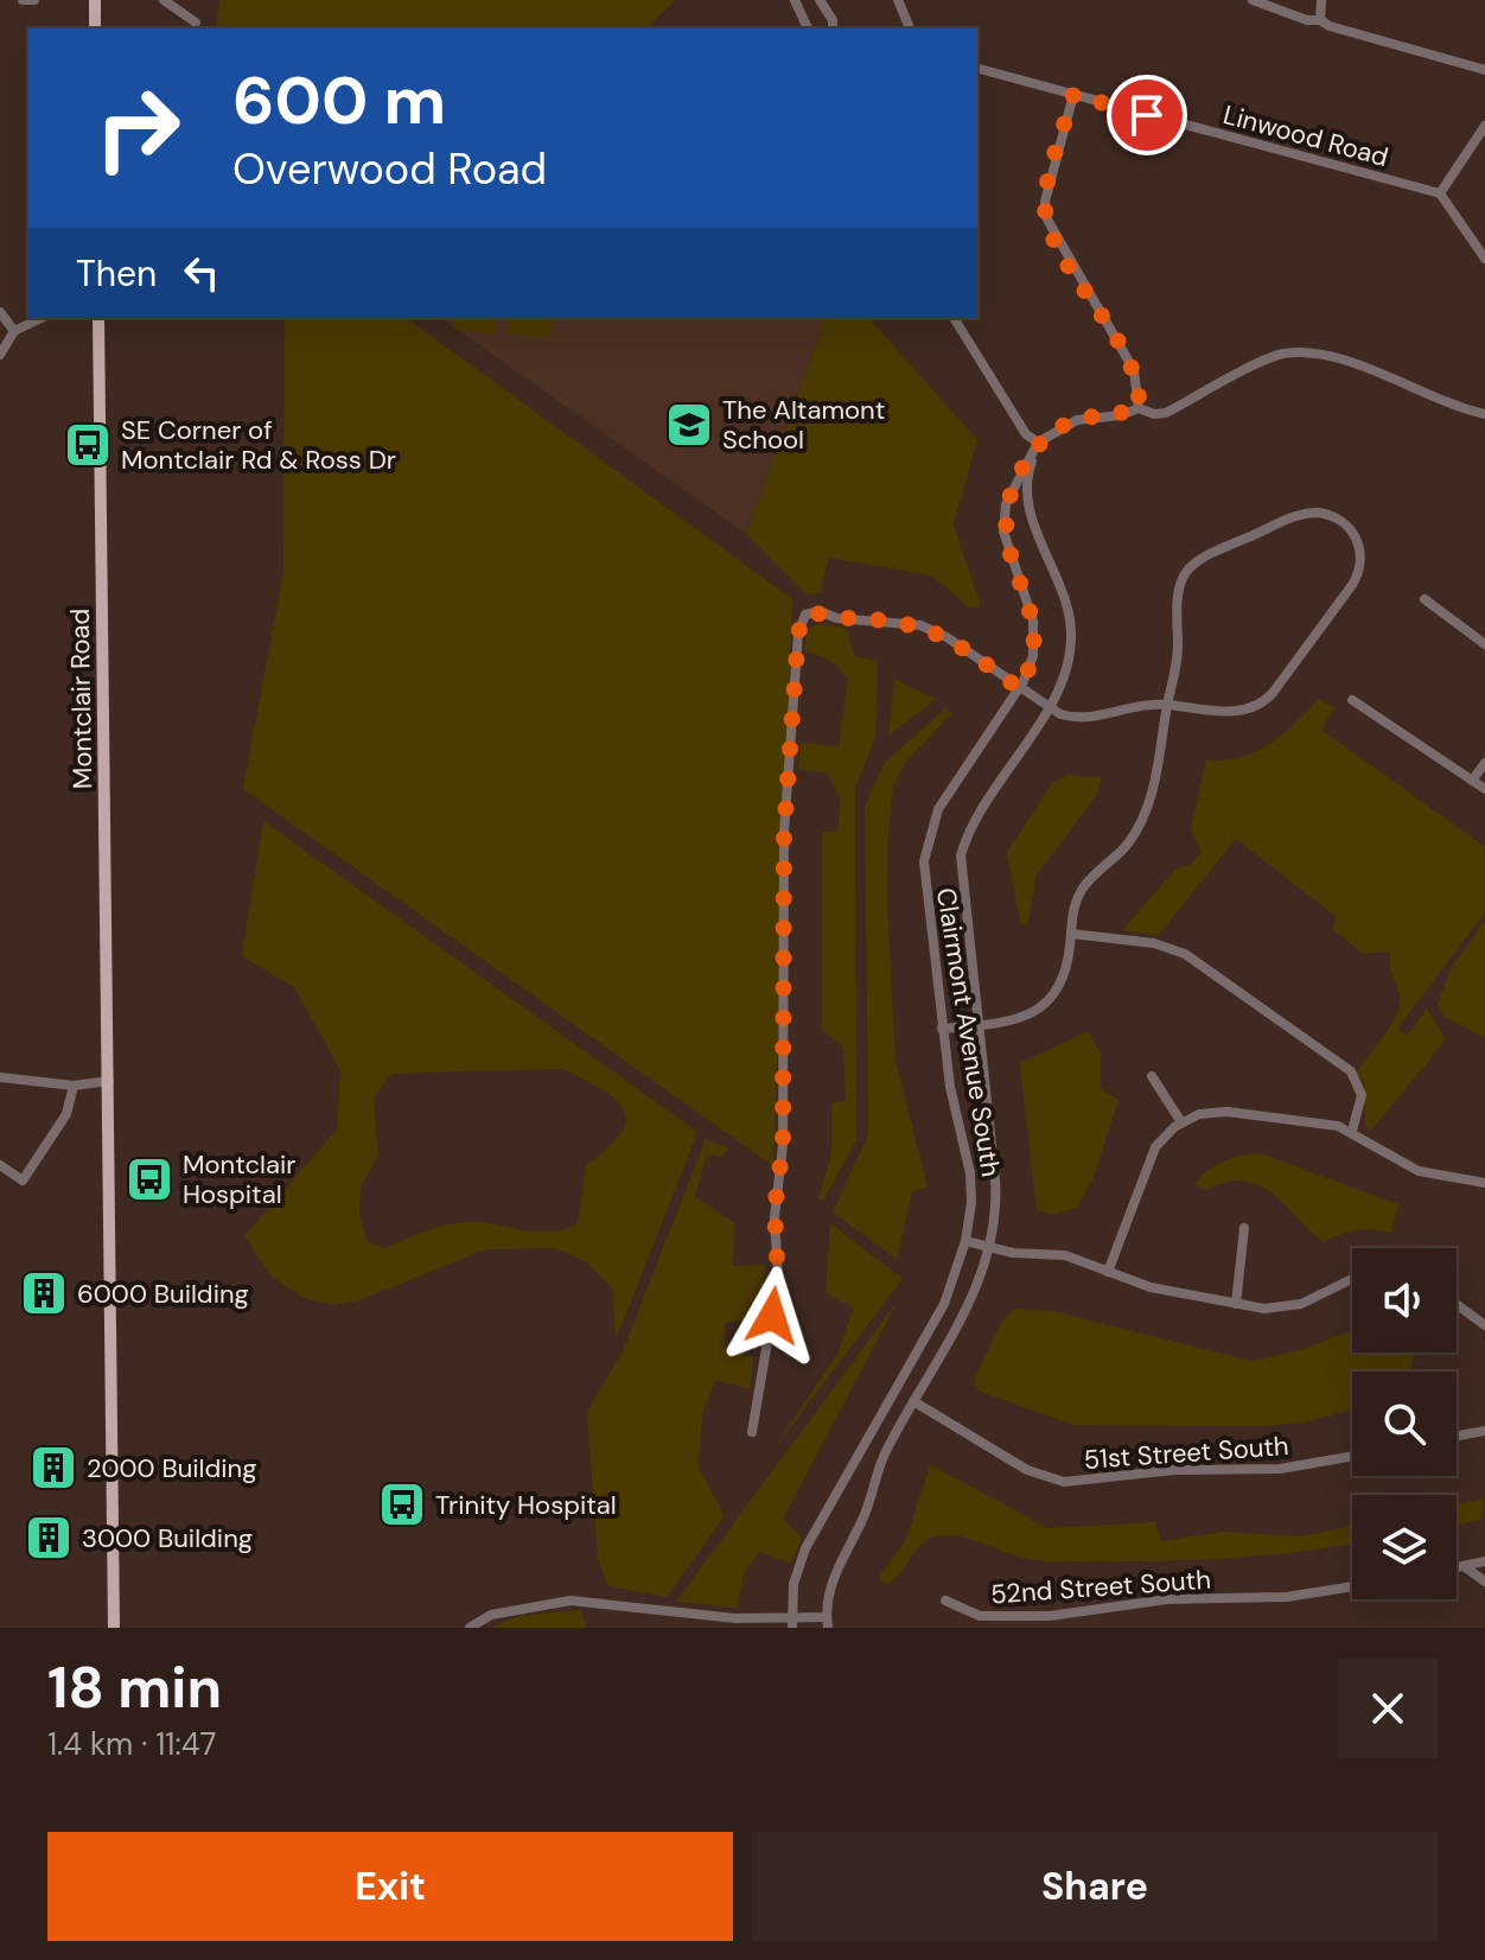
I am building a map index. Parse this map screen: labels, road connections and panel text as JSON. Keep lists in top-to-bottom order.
{
  "streets": {
    "main road": ["Montclair Road"],
    "street": [
      "Linwood Road",
      "Clairmont Avenue South",
      "51st Street South",
      "52nd Street South"
    ]
  },
  "crossings": [
    ["Clairmont Avenue South", "51st Street South"]
  ],
  "places": {
    "school or university": ["The Altamont School"],
    "bus stop": ["SE Corner of Montclair Rd & Ross Dr", "Montclair Hospital", "Trinity Hospital"],
    "building": ["6000 Building", "2000 Building", "3000 Building"]
  },
  "page": {
    "turn": ["600 m", "Overwood Road"],
    "then": "Then",
    "heading": ["18 min", "1.4 km · 11:47"],
    "buttons": ["Exit", "Share"]
  }
}
